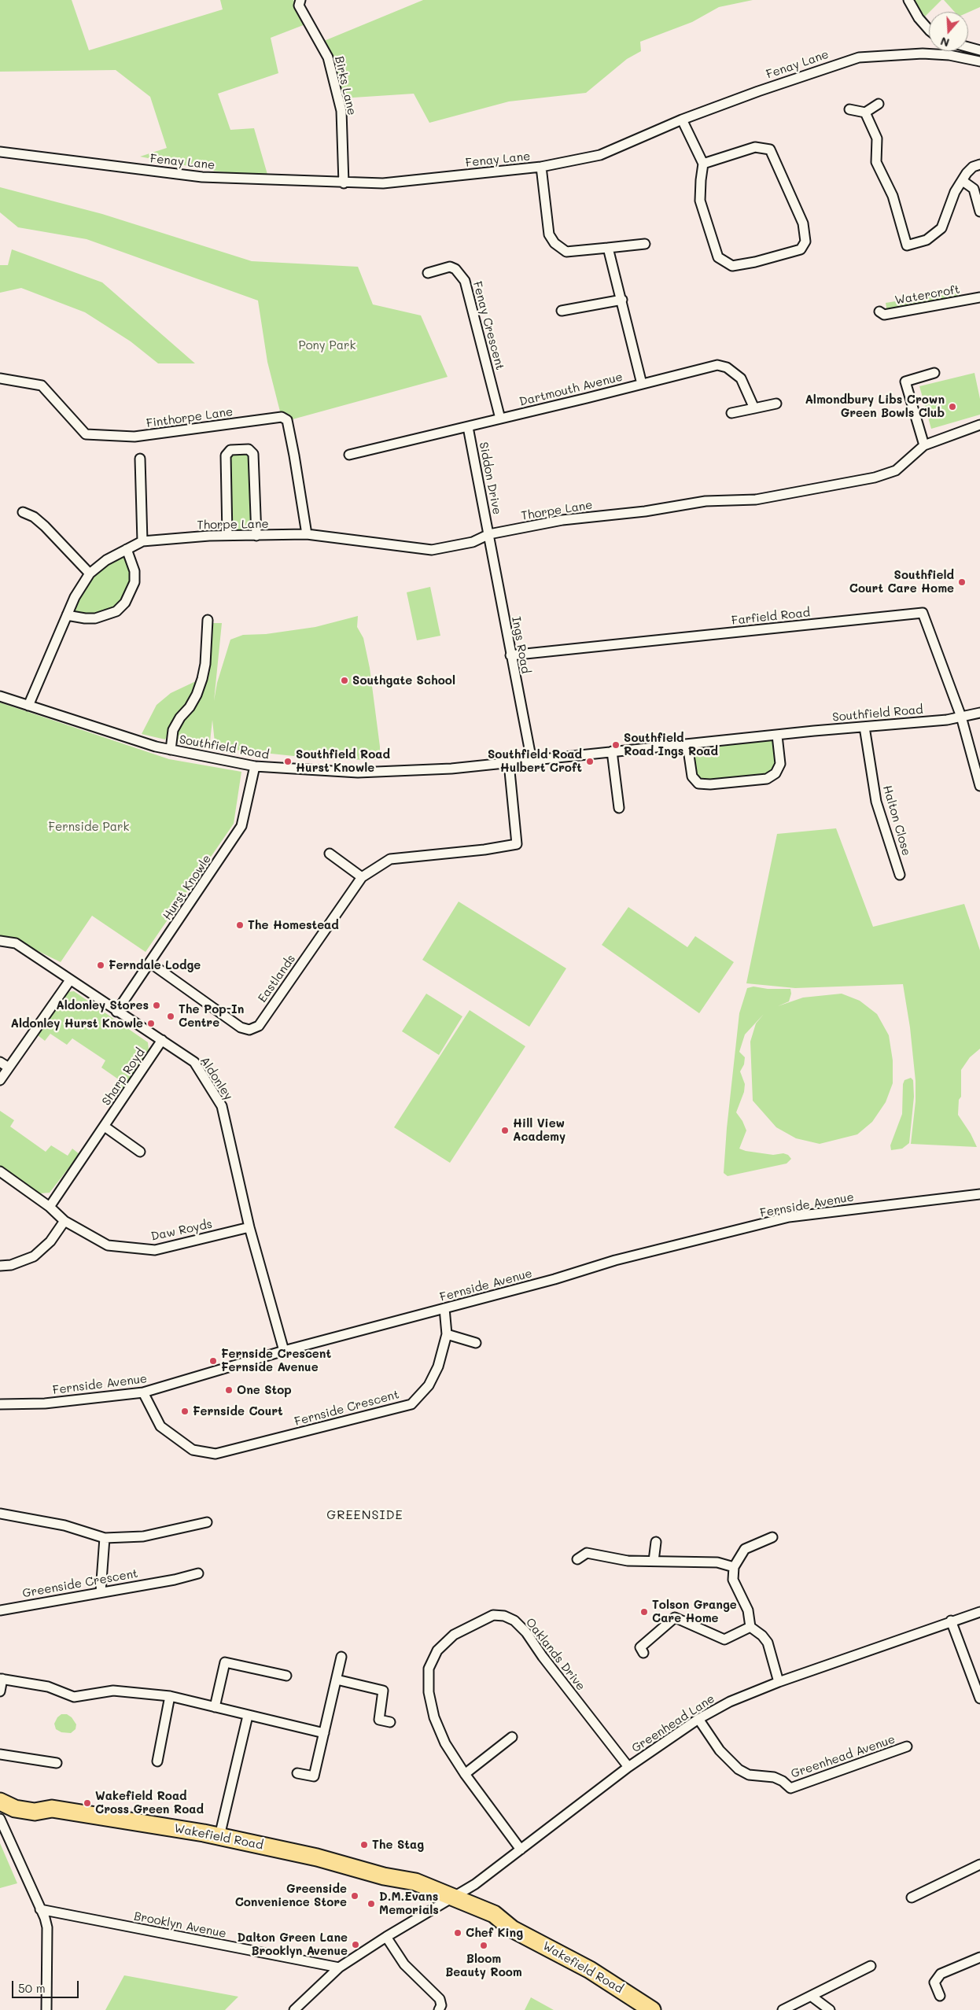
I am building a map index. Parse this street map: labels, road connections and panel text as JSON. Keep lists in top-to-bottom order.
{
  "streets": {
    "highway": ["Wakefield Road"],
    "street": [
      "Fenay Lane",
      "Birks Lane",
      "Watercroft",
      "Fenay Crescent",
      "Dartmouth Avenue",
      "Finthorpe Lane",
      "Siddon Drive",
      "Thorpe Lane",
      "Farfield Road",
      "Ings Road",
      "Southfield Road",
      "Halton Close",
      "Hurst Knowle",
      "Eastlands",
      "Sharp Royd",
      "Aldonley",
      "Fernside Avenue",
      "Daw Royds",
      "Fernside Crescent",
      "Greenside Crescent",
      "Oaklands Drive",
      "Greenhead Lane",
      "Greenhead Avenue",
      "Brooklyn Avenue"
    ]
  },
  "crossings": [
    ["Fenay Lane", "Birks Lane"],
    ["Fenay Crescent", "Dartmouth Avenue"],
    ["Dartmouth Avenue", "Siddon Drive"],
    ["Finthorpe Lane", "Thorpe Lane"],
    ["Siddon Drive", "Thorpe Lane"],
    ["Siddon Drive", "Ings Road"],
    ["Thorpe Lane", "Ings Road"],
    ["Thorpe Lane", "Southfield Road"],
    ["Farfield Road", "Ings Road"],
    ["Farfield Road", "Southfield Road"],
    ["Ings Road", "Southfield Road"],
    ["Southfield Road", "Halton Close"],
    ["Southfield Road", "Hurst Knowle"],
    ["Southfield Road", "Eastlands"],
    ["Hurst Knowle", "Eastlands"],
    ["Hurst Knowle", "Aldonley"],
    ["Sharp Royd", "Aldonley"],
    ["Sharp Royd", "Daw Royds"],
    ["Aldonley", "Fernside Avenue"],
    ["Aldonley", "Daw Royds"],
    ["Fernside Avenue", "Fernside Crescent"],
    ["Oaklands Drive", "Greenhead Lane"],
    ["Greenhead Lane", "Greenhead Avenue"],
    ["Greenhead Lane", "Wakefield Road"],
    ["Greenhead Lane", "Brooklyn Avenue"]
  ],
  "districts": ["GREENSIDE"],
  "parks": ["Pony Park", "Fernside Park"],
  "places": [
    "Almondbury Libs Crown Green Bowls Club",
    "Southfield Court Care Home",
    "Southgate School",
    "Southfield Road Ings Road",
    "Southfield Road Hurst Knowle",
    "Southfield Road Hulbert Croft",
    "The Homestead",
    "Ferndale Lodge",
    "Aldonley Stores",
    "The Pop-In Centre",
    "Aldonley Hurst Knowle",
    "Hill View Academy",
    "Fernside Crescent Fernside Avenue",
    "One Stop",
    "Fernside Court",
    "Tolson Grange Care Home",
    "Wakefield Road Cross Green Road",
    "The Stag",
    "Greenside Convenience Store",
    "D.M.Evans Memorials",
    "Chef King",
    "Dalton Green Lane Brooklyn Avenue",
    "Bloom Beauty Room"
  ],
  "scale_bar": "50 m",
  "north": "bottom"
}
